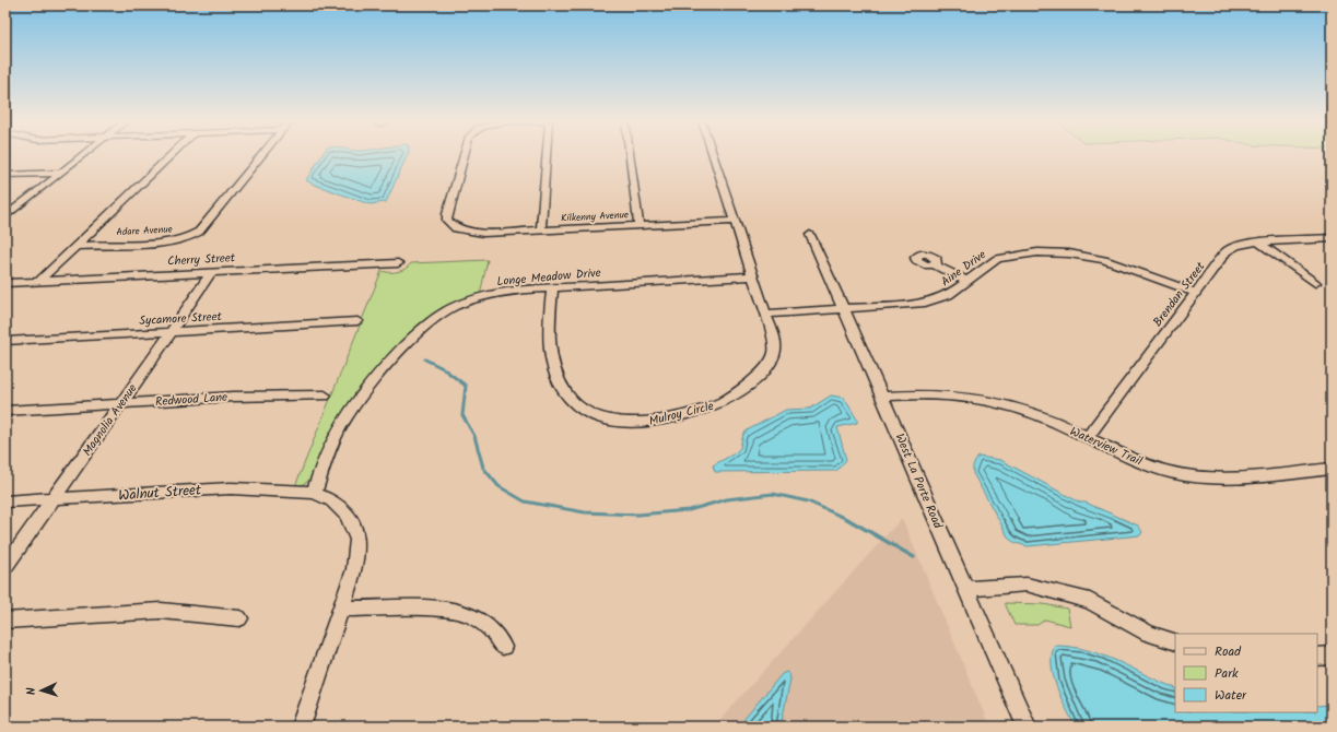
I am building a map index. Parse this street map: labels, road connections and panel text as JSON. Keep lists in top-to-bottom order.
{
  "streets": {
    "street": [
      "Kilkenny Avenue",
      "Adare Avenue",
      "Cherry Street",
      "Aine Drive",
      "Longe Meadow Drive",
      "Brendan Street",
      "Sycamore Street",
      "Redwood Lane",
      "Mulroy Circle",
      "Magnolia Avenue",
      "Waterview Trail",
      "West La Porte Road",
      "Walnut Street"
    ]
  },
  "crossings": [
    ["Cherry Street", "Magnolia Avenue"],
    ["Aine Drive", "Brendan Street"],
    ["Aine Drive", "Mulroy Circle"],
    ["Aine Drive", "West La Porte Road"],
    ["Longe Meadow Drive", "Mulroy Circle"],
    ["Longe Meadow Drive", "Walnut Street"],
    ["Brendan Street", "Waterview Trail"],
    ["Sycamore Street", "Magnolia Avenue"],
    ["Redwood Lane", "Magnolia Avenue"],
    ["Magnolia Avenue", "Walnut Street"],
    ["Waterview Trail", "West La Porte Road"]
  ],
  "legend": ["Road", "Park", "Water"],
  "north": "left"
}
